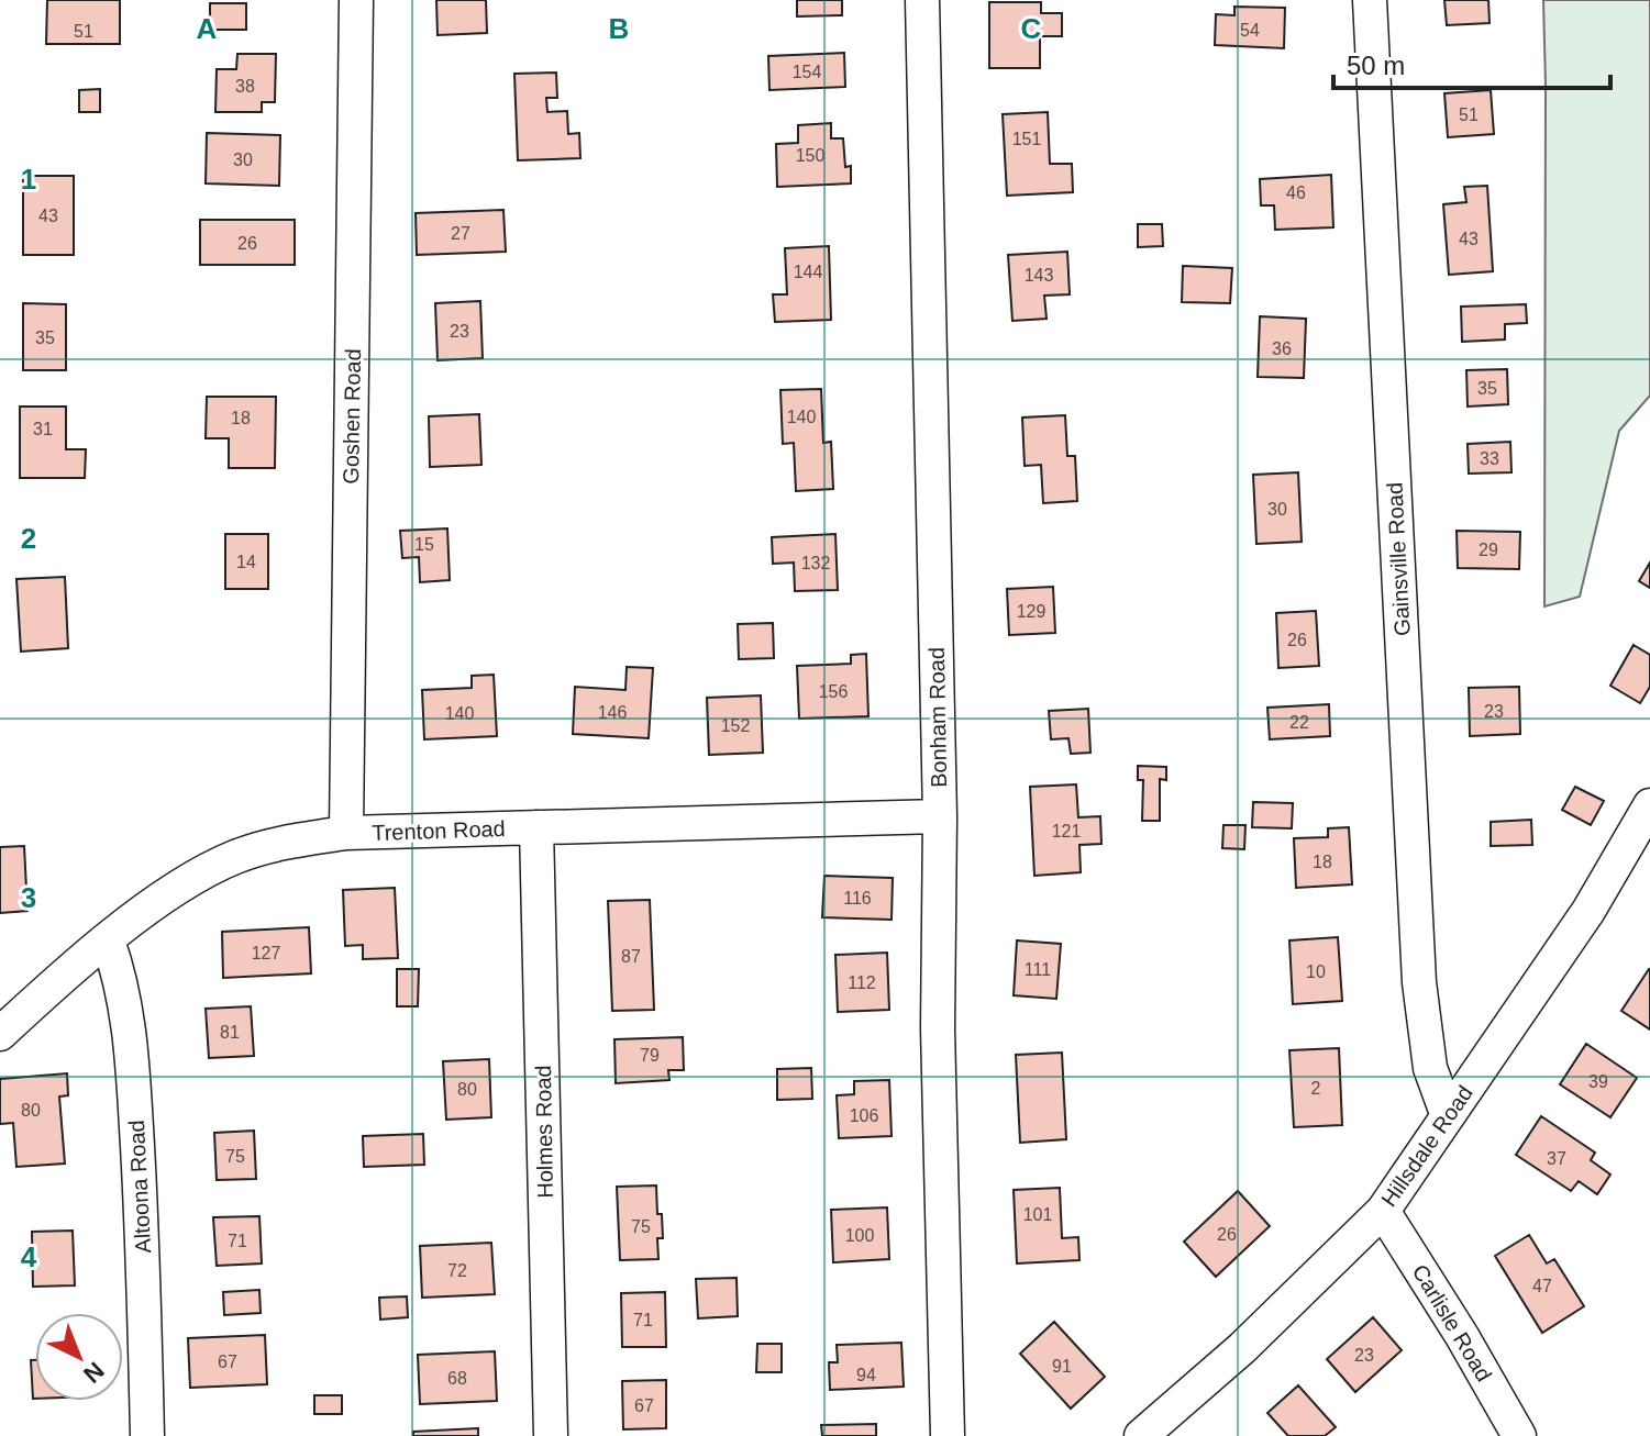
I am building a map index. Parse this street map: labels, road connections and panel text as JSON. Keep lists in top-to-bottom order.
{
  "streets": {
    "street": [
      "Goshen Road",
      "Gainsville Road",
      "Bonham Road",
      "Trenton Road",
      "Holmes Road",
      "Hillsdale Road",
      "Altoona Road",
      "Carlisle Road"
    ]
  },
  "crossings": [
    ["Goshen Road", "Trenton Road"],
    ["Gainsville Road", "Hillsdale Road"],
    ["Bonham Road", "Trenton Road"],
    ["Trenton Road", "Holmes Road"],
    ["Trenton Road", "Altoona Road"],
    ["Hillsdale Road", "Carlisle Road"]
  ],
  "house_numbers": [
    "54",
    "51",
    "154",
    "38",
    "51",
    "151",
    "150",
    "30",
    "46",
    "43",
    "27",
    "43",
    "26",
    "144",
    "143",
    "23",
    "35",
    "36",
    "35",
    "140",
    "18",
    "31",
    "33",
    "30",
    "15",
    "29",
    "14",
    "132",
    "129",
    "26",
    "156",
    "23",
    "146",
    "140",
    "22",
    "152",
    "121",
    "18",
    "116",
    "127",
    "87",
    "111",
    "10",
    "112",
    "81",
    "79",
    "39",
    "2",
    "80",
    "80",
    "106",
    "75",
    "37",
    "101",
    "75",
    "26",
    "100",
    "71",
    "72",
    "47",
    "71",
    "23",
    "67",
    "91",
    "94",
    "68",
    "67"
  ],
  "scale_bar": "50 m",
  "north": "bottom right",
  "grid": {
    "columns": ["A", "B", "C"],
    "rows": [
      "1",
      "2",
      "3",
      "4"
    ]
  }
}
